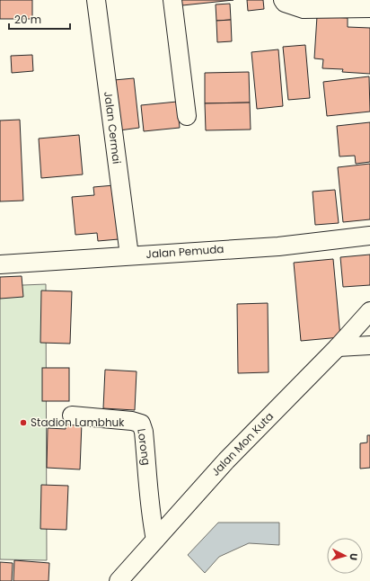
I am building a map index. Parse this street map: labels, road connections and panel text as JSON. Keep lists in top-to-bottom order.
{
  "streets": {
    "street": [
      "Jalan Cermai",
      "Jalan Pemuda",
      "Jalan Mon Kuta",
      "Lorong"
    ]
  },
  "crossings": [
    ["Jalan Cermai", "Jalan Pemuda"],
    ["Jalan Mon Kuta", "Lorong"]
  ],
  "places": ["Stadion Lambhuk"],
  "scale_bar": "20 m",
  "north": "right"
}
